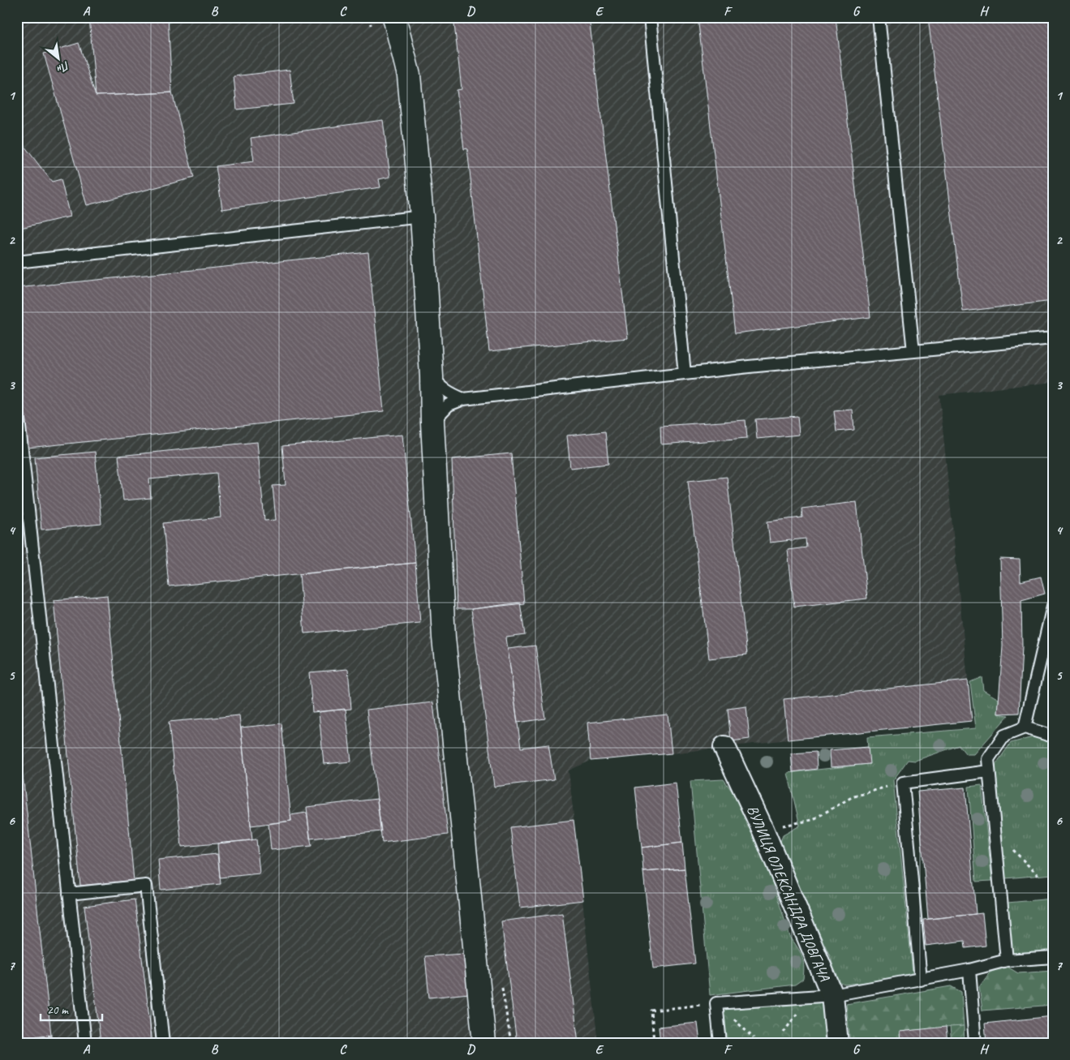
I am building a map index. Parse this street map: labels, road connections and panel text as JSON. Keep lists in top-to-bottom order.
{
  "streets": {
    "street": ["ВУЛИЦЯ ОЛЕКСАНДРА ДОВГАЧА"]
  },
  "scale_bar": "20 m",
  "north": "bottom right",
  "grid": {
    "columns": [
      "A",
      "B",
      "C",
      "D",
      "E",
      "F",
      "G",
      "H"
    ],
    "rows": [
      "1",
      "2",
      "3",
      "4",
      "5",
      "6",
      "7"
    ]
  }
}
